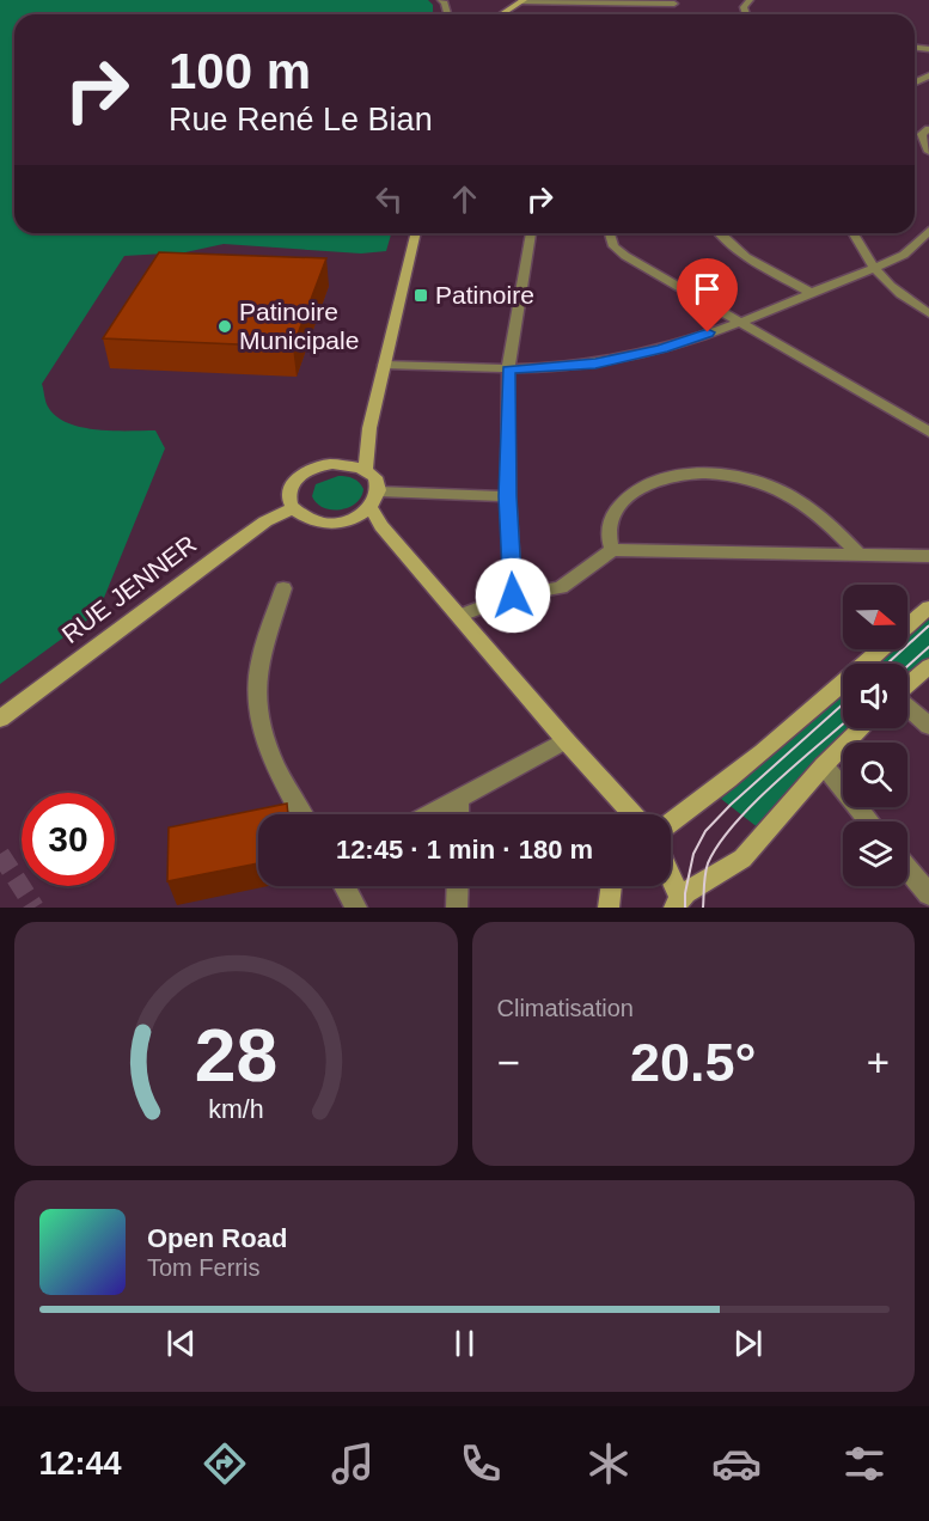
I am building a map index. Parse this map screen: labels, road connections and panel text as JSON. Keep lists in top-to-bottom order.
{
  "streets": {
    "main road": ["RUE JENNER"]
  },
  "places": {
    "transit": ["Patinoire"],
    "other": ["Patinoire Municipale"]
  },
  "north": "right",
  "page": {
    "turn": ["100 m", "Rue René Le Bian"],
    "limit": "30",
    "trip": "12:45 · 1 min · 180 m",
    "tile": "Climatisation",
    "heat": ["−", "20.5°", "+"],
    "song": ["Open Road", "Tom Ferris"],
    "tabs": "12:44",
    "gauge": ["28", "km/h"]
  }
}
